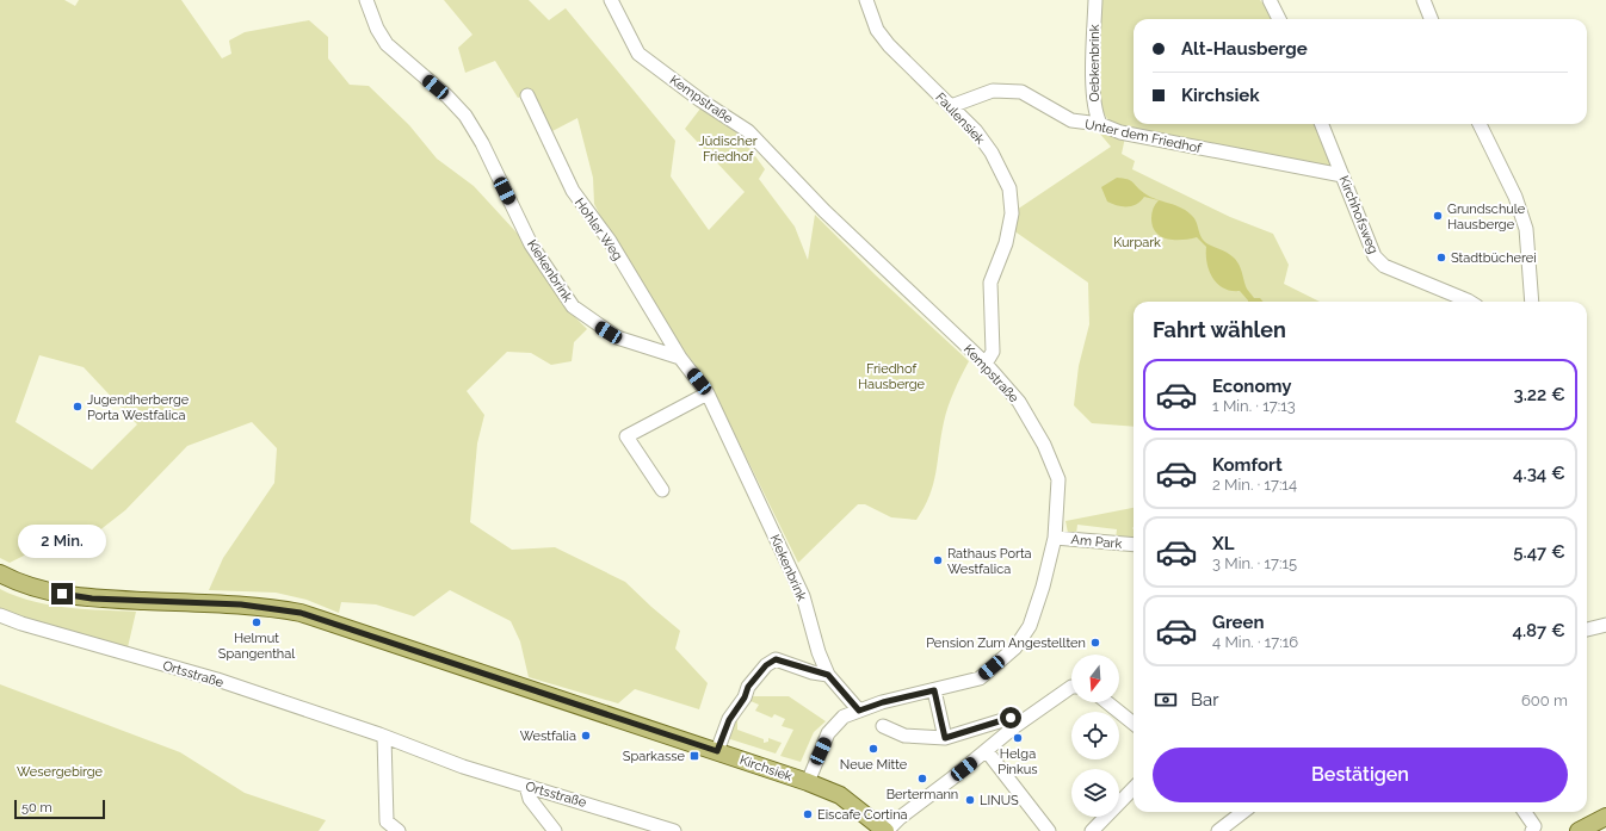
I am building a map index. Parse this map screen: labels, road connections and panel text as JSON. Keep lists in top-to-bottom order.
{
  "streets": {
    "main road": ["Kirchsiek"],
    "street": [
      "Oebkenbrink",
      "Kempstraße",
      "Faulensiek",
      "Unter dem Friedhof",
      "Kirchhofsweg",
      "Hohler Weg",
      "Kiekenbrink",
      "Am Park",
      "Ortsstraße"
    ]
  },
  "crossings": [
    ["Oebkenbrink", "Unter dem Friedhof"],
    ["Kempstraße", "Faulensiek"],
    ["Kempstraße", "Kiekenbrink"],
    ["Kempstraße", "Am Park"],
    ["Kempstraße", "Kirchsiek"],
    ["Faulensiek", "Unter dem Friedhof"],
    ["Unter dem Friedhof", "Kirchhofsweg"],
    ["Hohler Weg", "Kiekenbrink"]
  ],
  "parks": [
    "Jüdischer Friedhof",
    "Kurpark",
    "Friedhof Hausberge",
    "Wesergebirge"
  ],
  "places": {
    "other": [
      "Grundschule Hausberge",
      "Stadtbücherei",
      "Jugendherberge Porta Westfalica",
      "Rathaus Porta Westfalica",
      "Helmut Spangenthal",
      "Pension Zum Angestellten",
      "Westfalia",
      "Helga Pinkus",
      "Neue Mitte",
      "Bertermann",
      "LINUS",
      "Eiscafe Cortina"
    ],
    "transit": ["Sparkasse"]
  },
  "scale_bar": "50 m",
  "north": "bottom",
  "page": {
    "banner": ["Alt-Hausberge", "Kirchsiek"],
    "heading": "Fahrt wählen",
    "list": [
      {
        "name": "Economy",
        "note": "1 Min. · 17:13",
        "value": "3.22 €"
      },
      {
        "name": "Komfort",
        "note": "2 Min. · 17:14",
        "value": "4.34 €"
      },
      {
        "name": "XL",
        "note": "3 Min. · 17:15",
        "value": "5.47 €"
      },
      {
        "name": "Green",
        "note": "4 Min. · 17:16",
        "value": "4.87 €"
      }
    ],
    "bubble": "2 Min.",
    "pay": ["Bar", "600 m"],
    "buttons": "Bestätigen",
    "scale": "50 m"
  }
}
